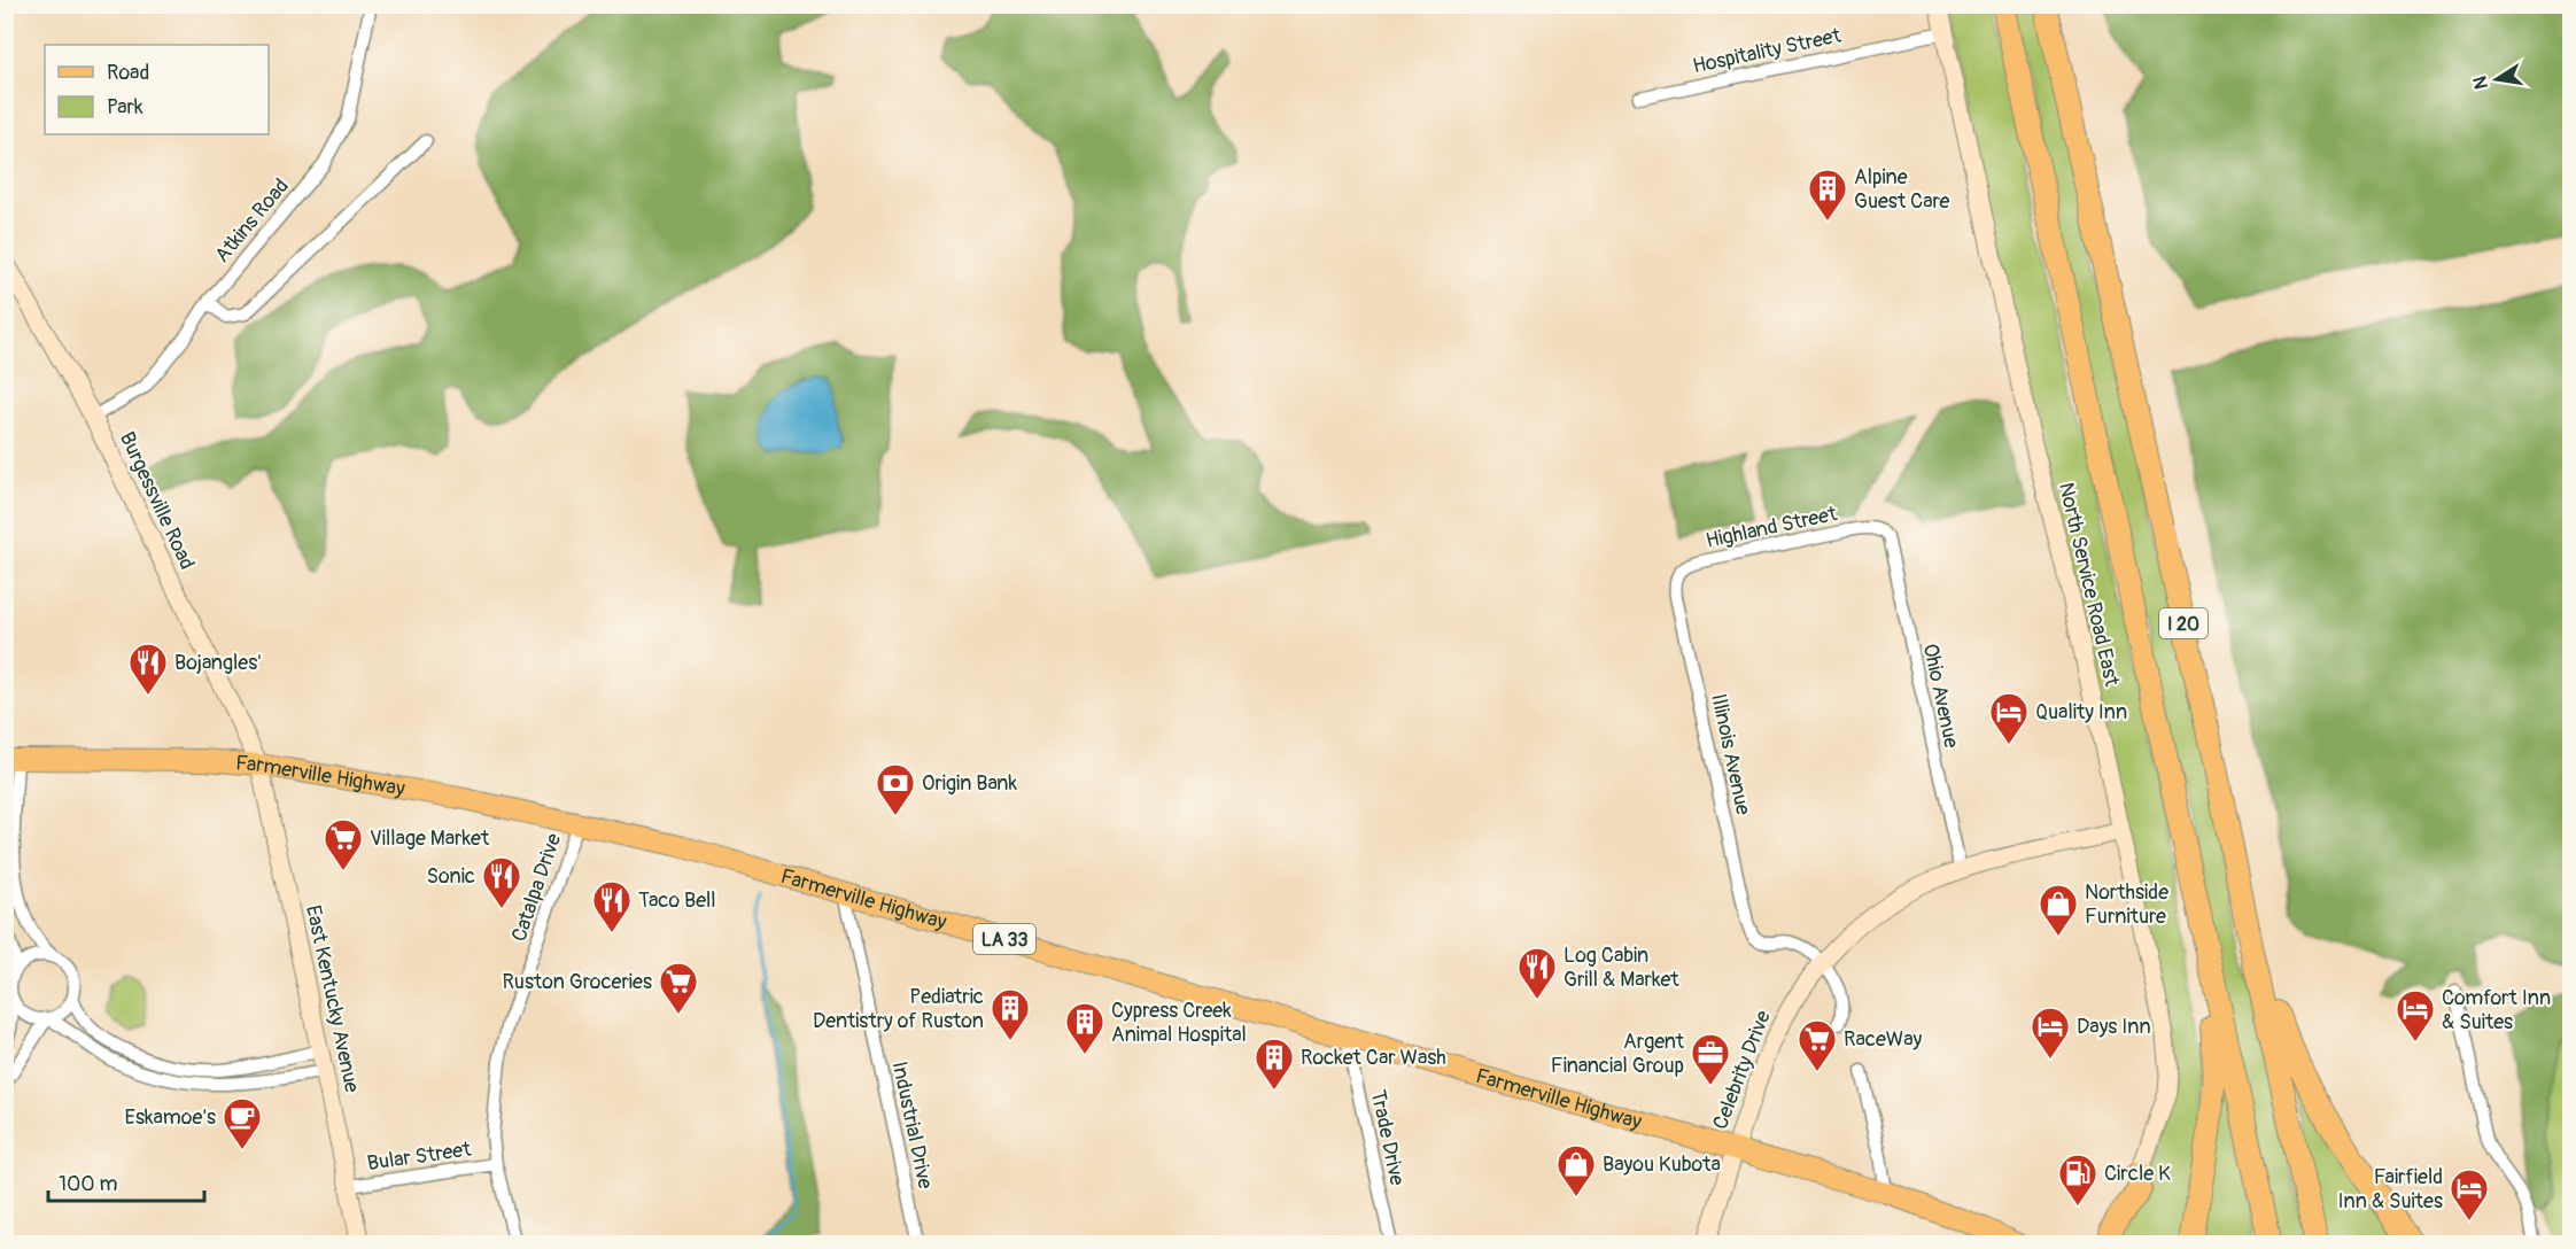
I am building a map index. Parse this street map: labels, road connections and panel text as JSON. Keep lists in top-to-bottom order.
{
  "streets": {
    "highway": ["I 20"],
    "main road": ["Farmerville Highway", "LA 33"],
    "street": [
      "Hospitality Street",
      "Atkins Road",
      "Burgessville Road",
      "Highland Street",
      "North Service Road East",
      "Ohio Avenue",
      "Illinois Avenue",
      "Catalpa Drive",
      "East Kentucky Avenue",
      "Celebrity Drive",
      "Industrial Drive",
      "Trade Drive",
      "Bular Street"
    ]
  },
  "crossings": [
    ["Hospitality Street", "North Service Road East"],
    ["Atkins Road", "Burgessville Road"],
    ["Burgessville Road", "Farmerville Highway"],
    ["Burgessville Road", "East Kentucky Avenue"],
    ["Highland Street", "Ohio Avenue"],
    ["Highland Street", "Illinois Avenue"],
    ["North Service Road East", "Celebrity Drive"],
    ["Ohio Avenue", "Celebrity Drive"],
    ["Illinois Avenue", "Celebrity Drive"],
    ["Farmerville Highway", "Catalpa Drive"],
    ["Farmerville Highway", "East Kentucky Avenue"],
    ["Farmerville Highway", "Celebrity Drive"],
    ["Farmerville Highway", "Industrial Drive"],
    ["Farmerville Highway", "Trade Drive"],
    ["Catalpa Drive", "Bular Street"],
    ["East Kentucky Avenue", "Bular Street"]
  ],
  "places": {
    "building": [
      "Alpine Guest Care",
      "Pediatric Dentistry of Ruston",
      "Cypress Creek Animal Hospital",
      "Rocket Car Wash"
    ],
    "restaurant": [
      "Bojangles'",
      "Sonic",
      "Taco Bell",
      "Log Cabin Grill & Market"
    ],
    "hotel": [
      "Quality Inn",
      "Comfort Inn & Suites",
      "Days Inn",
      "Fairfield Inn & Suites"
    ],
    "bank": ["Origin Bank"],
    "supermarket": ["Village Market", "Ruston Groceries", "RaceWay"],
    "shop": ["Northside Furniture", "Bayou Kubota"],
    "office": ["Argent Financial Group"],
    "cafe": ["Eskamoe's"],
    "fuel station": ["Circle K"]
  },
  "legend": ["Road", "Park"],
  "scale_bar": "100 m",
  "north": "left"
}
